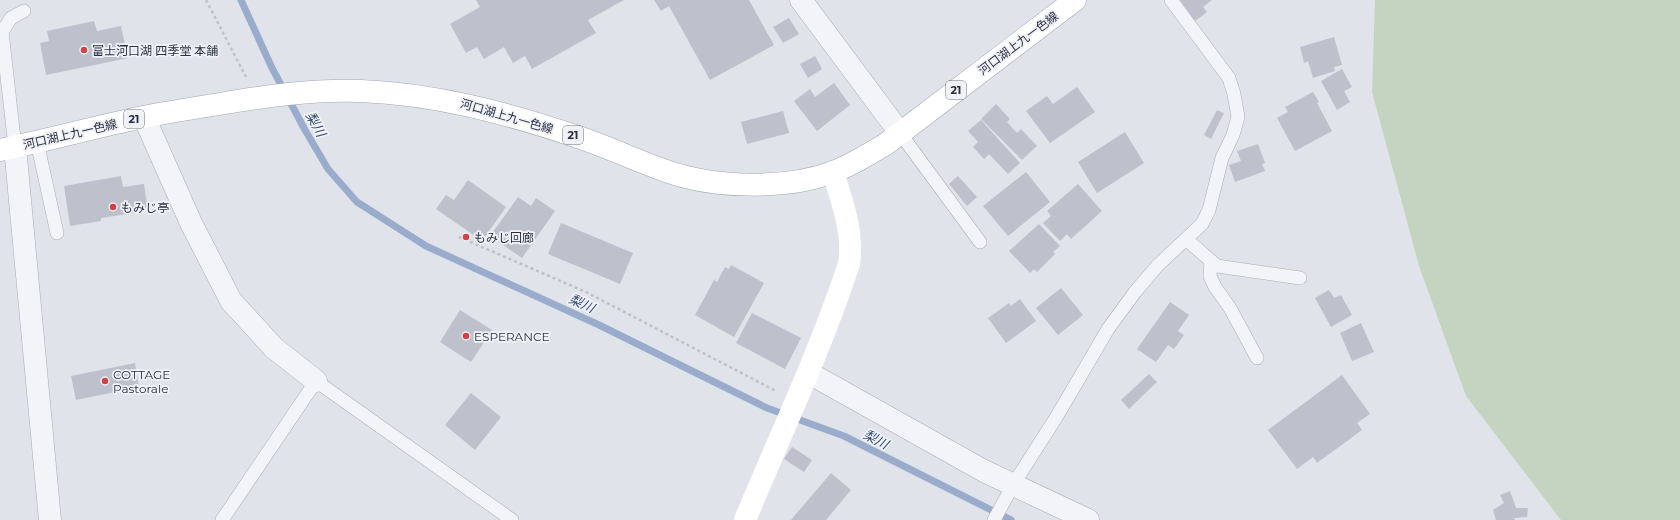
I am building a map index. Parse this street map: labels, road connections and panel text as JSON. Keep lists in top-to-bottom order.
{
  "streets": {
    "main road": ["河口湖上九一色線", "21"]
  },
  "water": ["梨川"],
  "places": [
    "富士河口湖 四季堂 本舗",
    "もみじ亭",
    "もみじ回廊",
    "ESPERANCE",
    "COTTAGE Pastorale"
  ]
}
